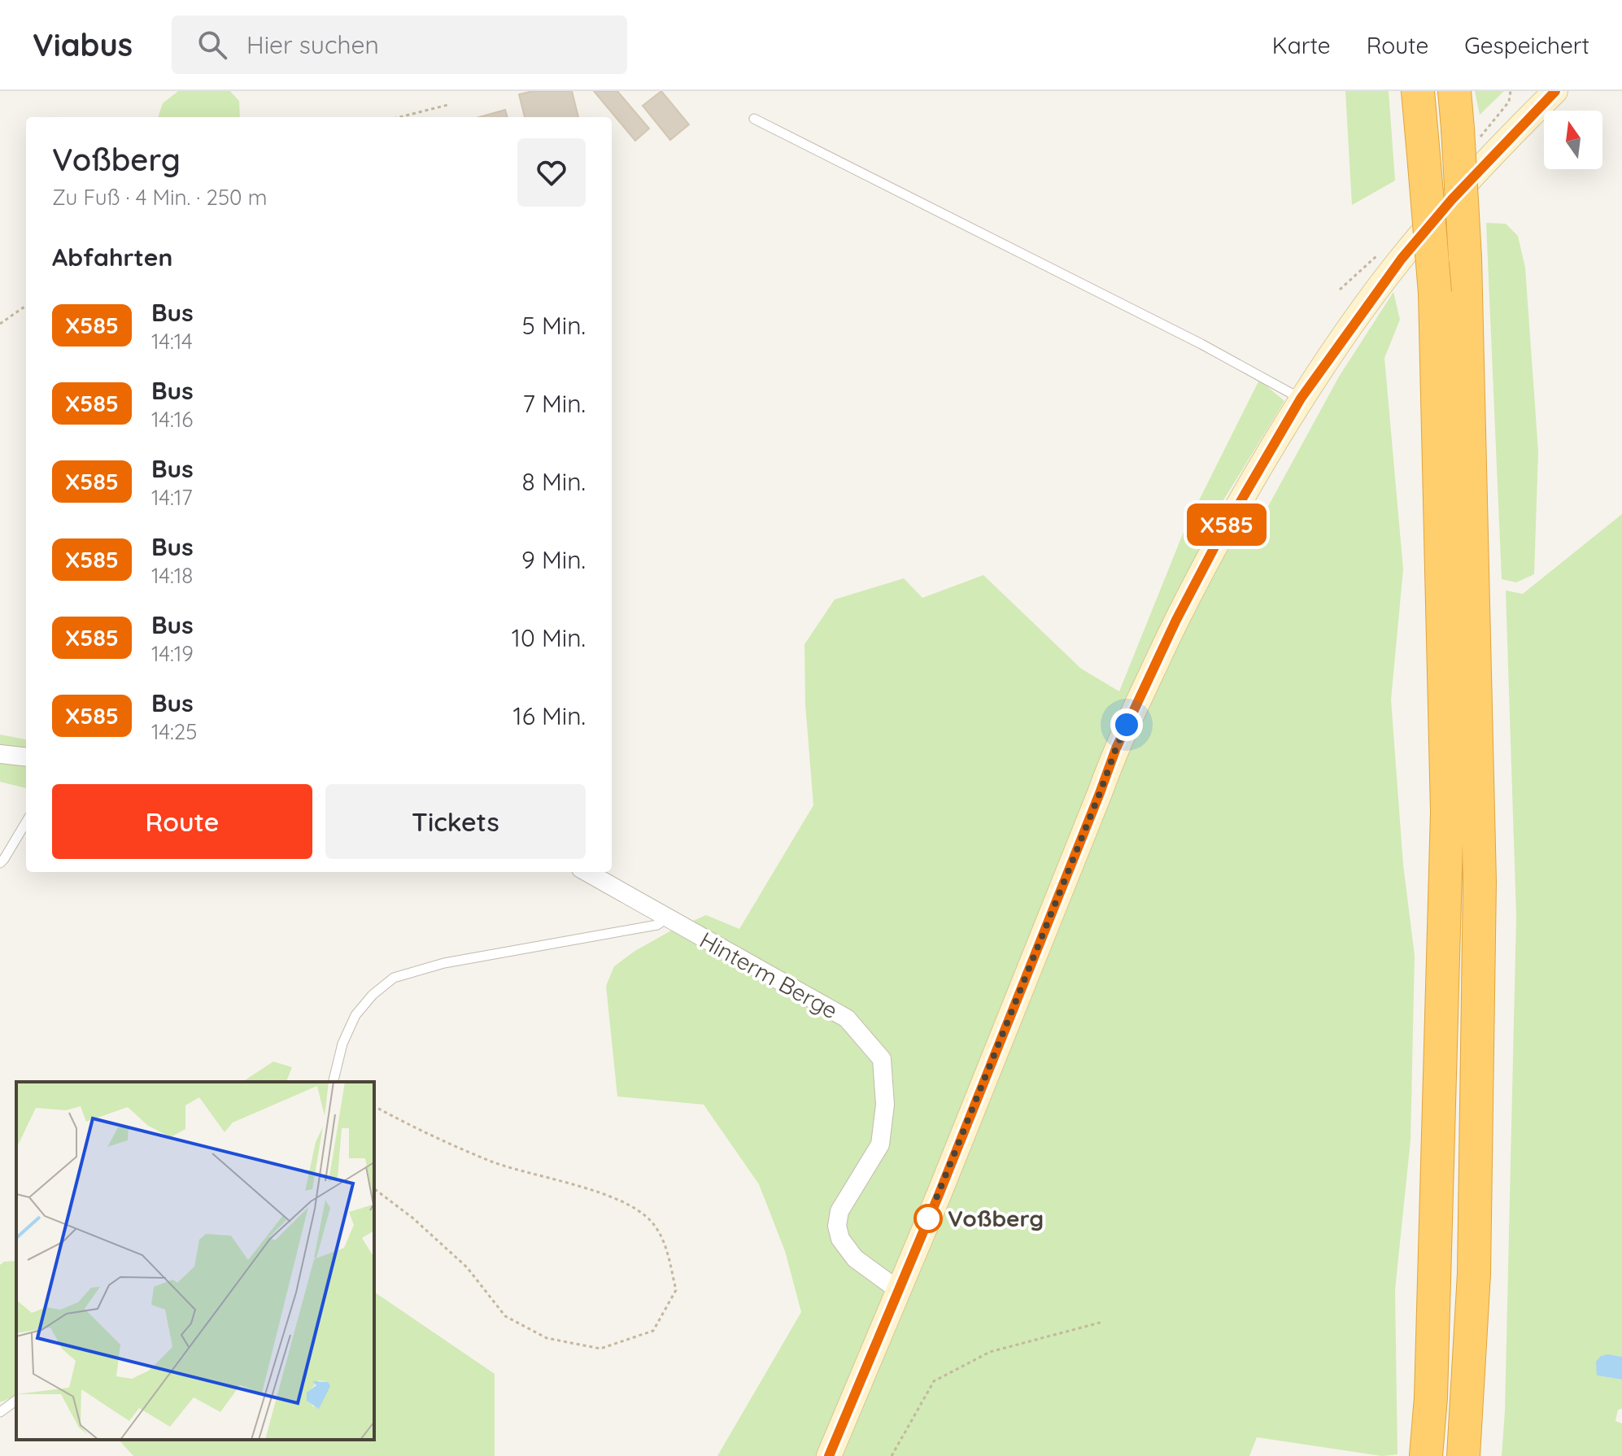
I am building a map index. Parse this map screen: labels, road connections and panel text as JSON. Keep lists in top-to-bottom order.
{
  "streets": {
    "street": ["Hinterm Berge"]
  },
  "places": ["Voßberg"],
  "lines": ["bus line X585"],
  "north": "top",
  "page": {
    "header": "Viabus",
    "search": "Hier suchen",
    "nav": ["Karte", "Route", "Gespeichert"],
    "on_map": "X585",
    "heading": [
      ["Voßberg", "Zu Fuß · 4 Min. · 250 m"],
      "Abfahrten"
    ],
    "list": [
      {
        "mark": "X585",
        "name": "Bus",
        "note": "14:14",
        "value": "5 Min."
      },
      {
        "mark": "X585",
        "name": "Bus",
        "note": "14:16",
        "value": "7 Min."
      },
      {
        "mark": "X585",
        "name": "Bus",
        "note": "14:17",
        "value": "8 Min."
      },
      {
        "mark": "X585",
        "name": "Bus",
        "note": "14:18",
        "value": "9 Min."
      },
      {
        "mark": "X585",
        "name": "Bus",
        "note": "14:19",
        "value": "10 Min."
      },
      {
        "mark": "X585",
        "name": "Bus",
        "note": "14:25",
        "value": "16 Min."
      }
    ],
    "buttons": ["Route", "Tickets"]
  }
}
